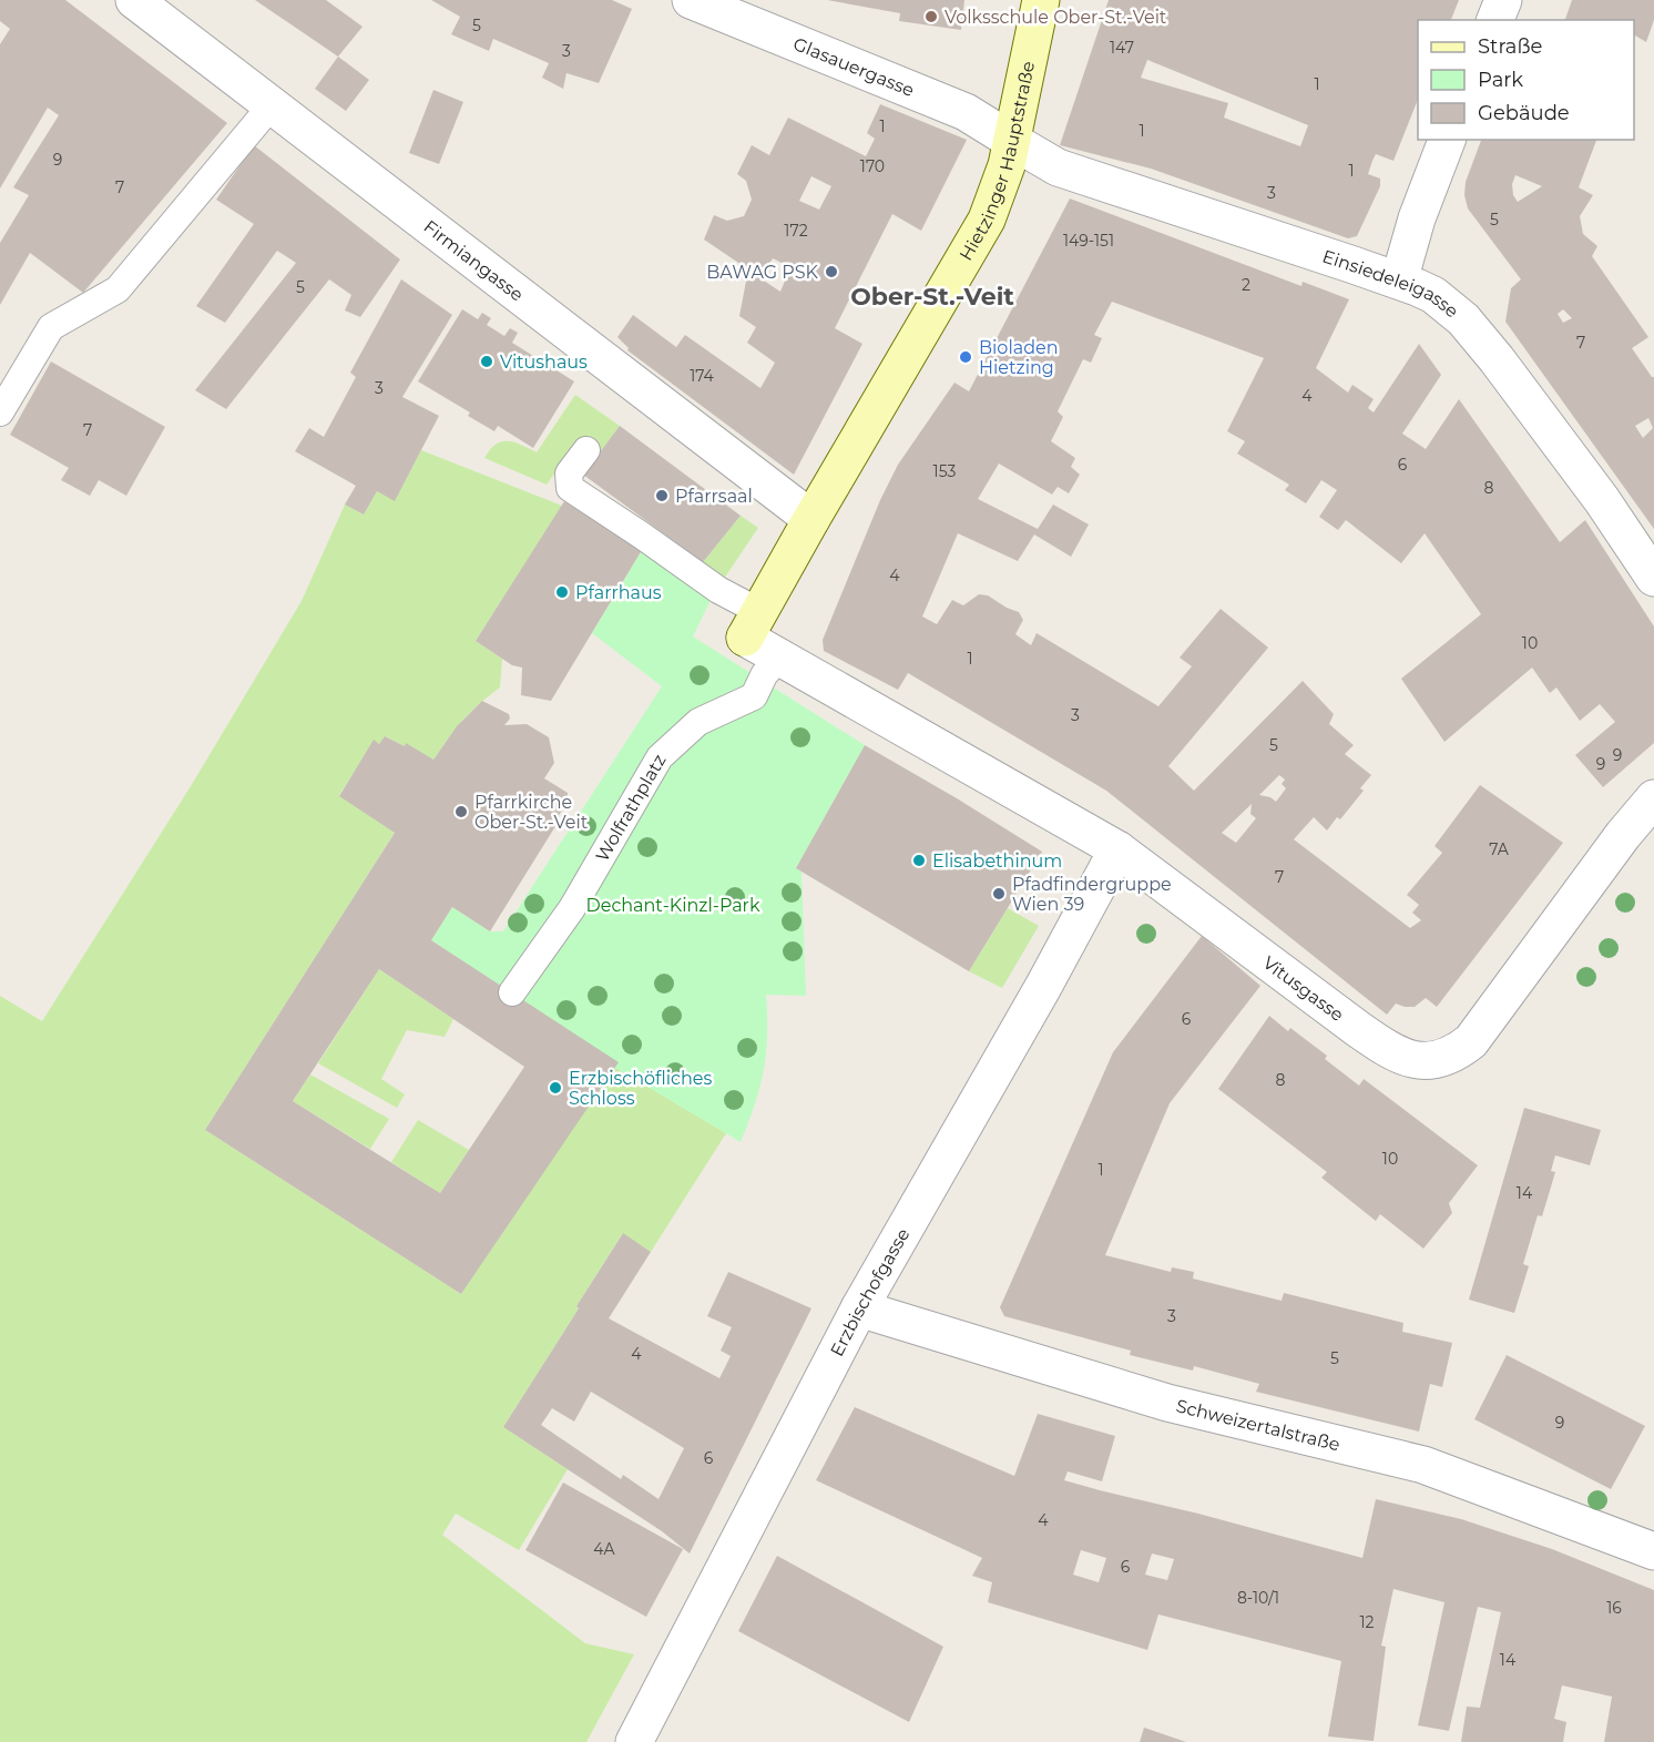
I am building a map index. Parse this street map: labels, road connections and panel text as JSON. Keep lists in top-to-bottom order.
{
  "streets": {
    "main road": ["Hietzinger Hauptstraße"],
    "street": [
      "Glasauergasse",
      "Firmiangasse",
      "Einsiedeleigasse",
      "Vitusgasse",
      "Erzbischofgasse",
      "Schweizertalstraße"
    ],
    "lane": ["Wolfrathplatz"]
  },
  "crossings": [
    ["Glasauergasse", "Hietzinger Hauptstraße"],
    ["Glasauergasse", "Einsiedeleigasse"],
    ["Hietzinger Hauptstraße", "Firmiangasse"],
    ["Hietzinger Hauptstraße", "Einsiedeleigasse"],
    ["Wolfrathplatz", "Vitusgasse"],
    ["Vitusgasse", "Erzbischofgasse"],
    ["Erzbischofgasse", "Schweizertalstraße"]
  ],
  "districts": ["Ober-St.-Veit"],
  "parks": ["Dechant-Kinzl-Park"],
  "places": [
    "Volksschule Ober-St.-Veit",
    "BAWAG PSK",
    "Bioladen Hietzing",
    "Vitushaus",
    "Pfarrsaal",
    "Pfarrhaus",
    "Pfarrkirche Ober-St.-Veit",
    "Elisabethinum",
    "Pfadfindergruppe Wien 39",
    "Erzbischöfliches Schloss"
  ],
  "house_numbers": [
    "5",
    "147",
    "3",
    "1",
    "1",
    "1",
    "9",
    "170",
    "1",
    "7",
    "3",
    "5",
    "172",
    "149-151",
    "2",
    "5",
    "7",
    "174",
    "3",
    "4",
    "7",
    "6",
    "153",
    "8",
    "4",
    "10",
    "1",
    "3",
    "5",
    "9",
    "9",
    "7A",
    "7",
    "6",
    "8",
    "10",
    "1",
    "14",
    "3",
    "4",
    "5",
    "9",
    "6",
    "4",
    "4A",
    "6",
    "8-10/1",
    "16",
    "12",
    "14"
  ],
  "legend": ["Straße", "Park", "Gebäude"]
}
